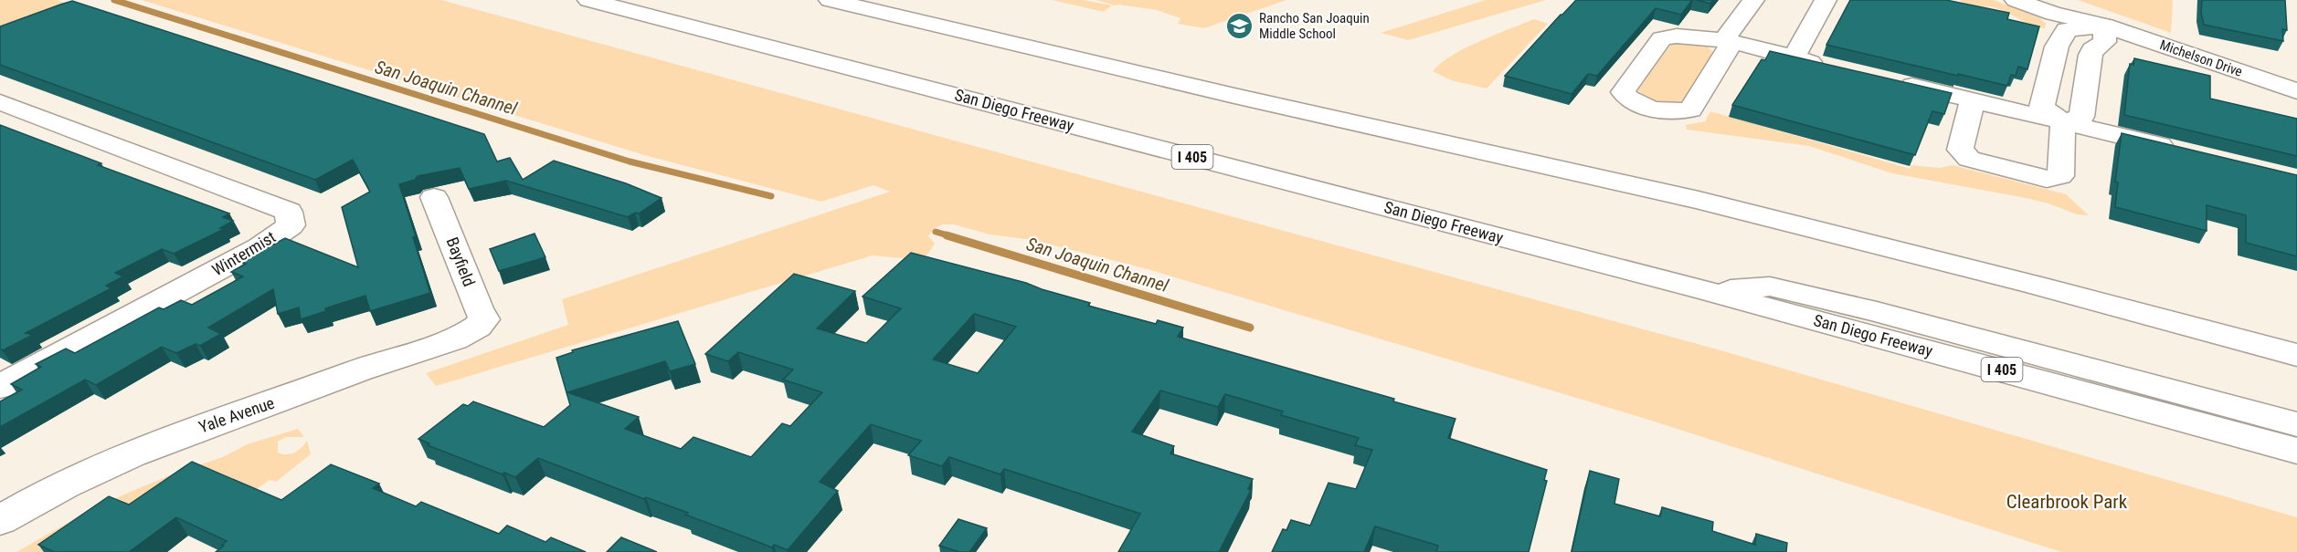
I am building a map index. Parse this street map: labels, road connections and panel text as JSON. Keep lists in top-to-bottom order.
{
  "streets": {
    "main road": [
      "Michelson Drive",
      "San Diego Freeway",
      "I 405",
      "Wintermist",
      "Bayfield",
      "Yale Avenue"
    ]
  },
  "crossings": [
    ["Bayfield", "Yale Avenue"]
  ],
  "water": ["San Joaquin Channel"],
  "parks": ["Clearbrook Park"],
  "places": {
    "school or university": ["Rancho San Joaquin Middle School"]
  }
}
